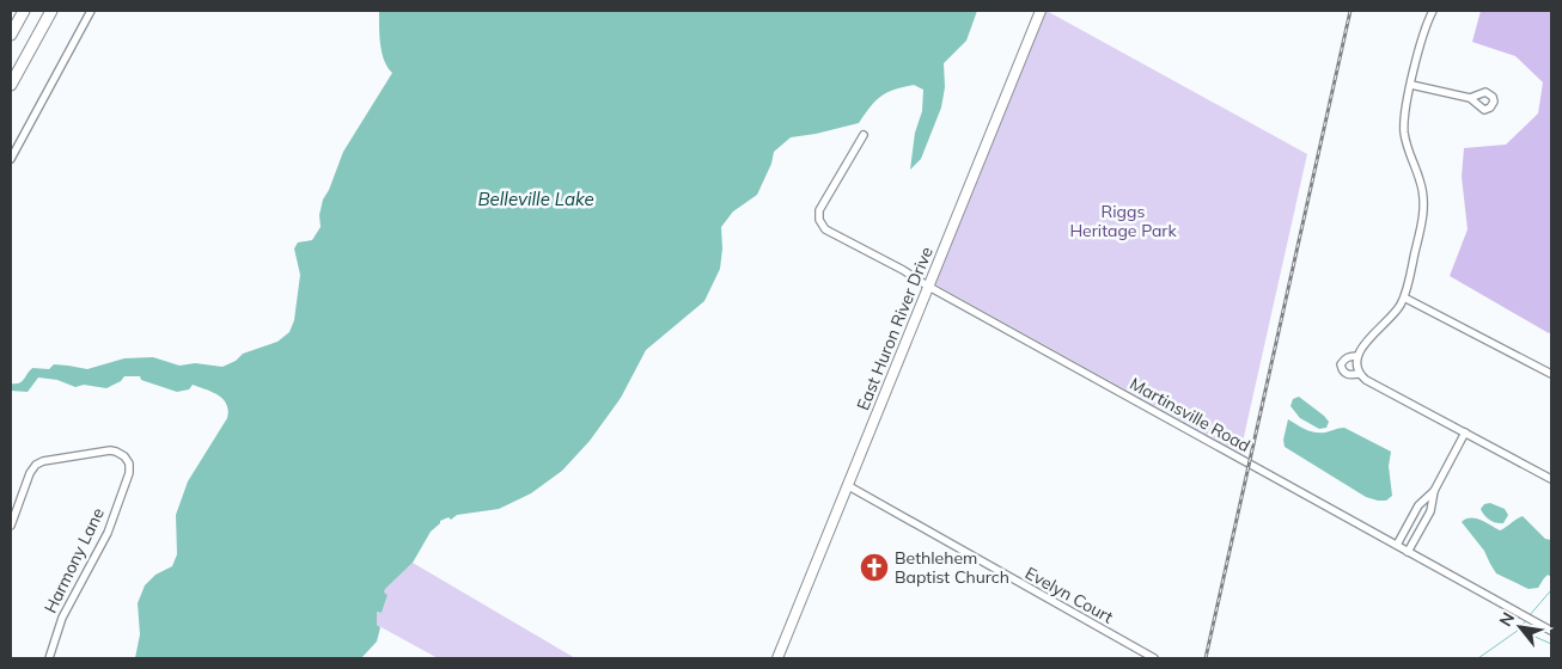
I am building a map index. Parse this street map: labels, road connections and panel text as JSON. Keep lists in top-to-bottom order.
{
  "streets": {
    "main road": ["East Huron River Drive"],
    "street": ["Martinsville Road", "Harmony Lane", "Evelyn Court"]
  },
  "crossings": [
    ["East Huron River Drive", "Martinsville Road"],
    ["East Huron River Drive", "Evelyn Court"]
  ],
  "water": ["Belleville Lake"],
  "parks": ["Riggs Heritage Park"],
  "places": {
    "church": ["Bethlehem Baptist Church"]
  },
  "north": "top left"
}
